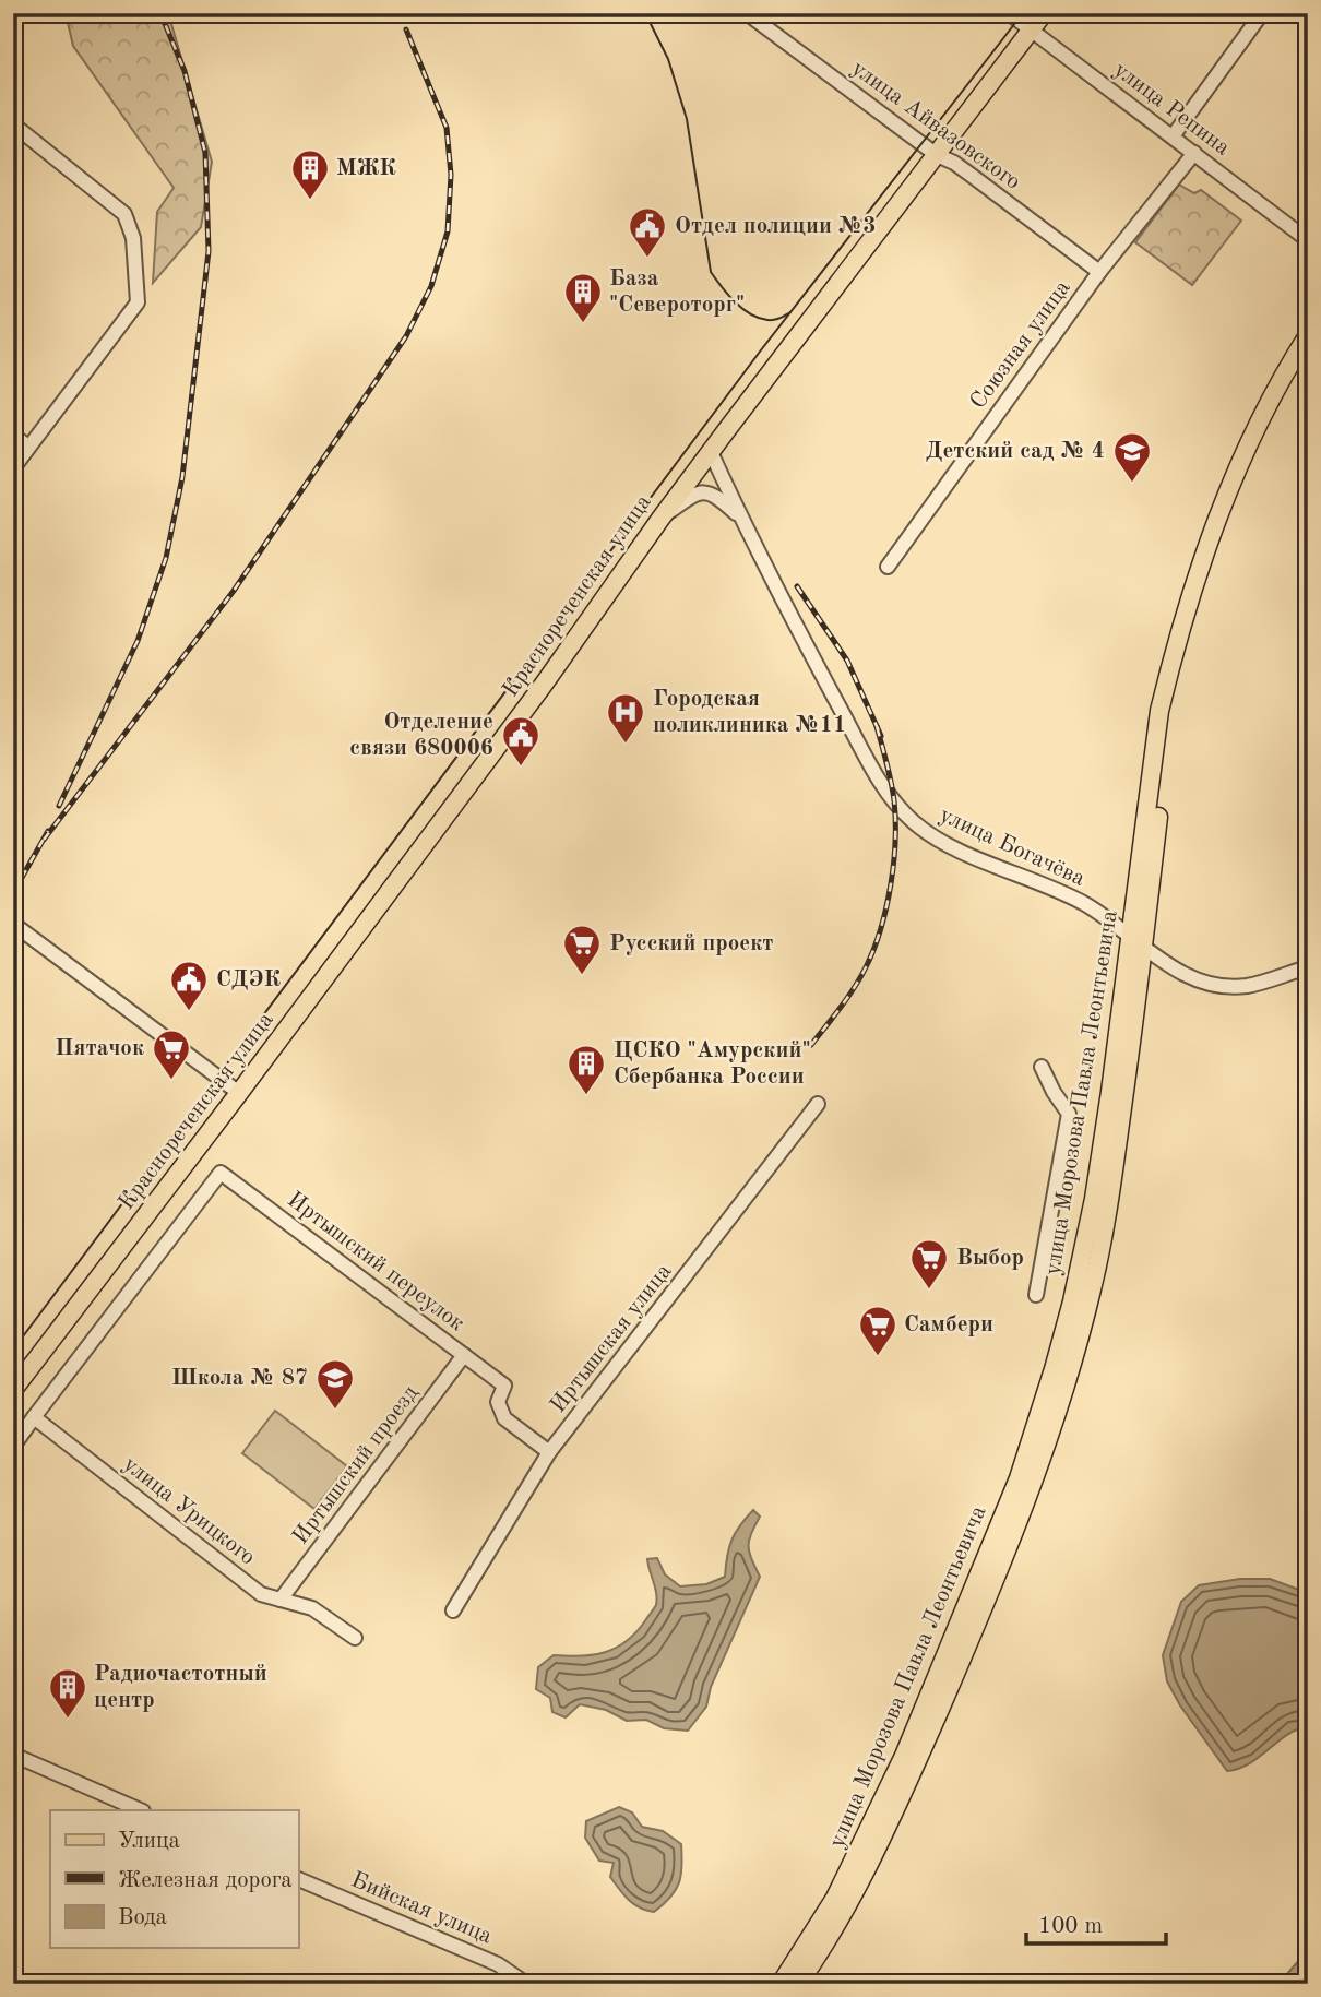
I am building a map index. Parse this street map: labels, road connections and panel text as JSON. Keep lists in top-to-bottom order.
{
  "streets": {
    "main road": ["Краснореченская улица", "улица Морозова Павла Леонтьевича"],
    "street": [
      "улица Репина",
      "улица Айвазовского",
      "Союзная улица",
      "улица Богачёва",
      "Иртышский переулок",
      "Иртышская улица",
      "Иртышский проезд",
      "улица Урицкого",
      "Бийская улица"
    ]
  },
  "crossings": [
    ["улица Репина", "Союзная улица"],
    ["улица Репина", "Краснореченская улица"],
    ["улица Айвазовского", "Союзная улица"],
    ["улица Айвазовского", "Краснореченская улица"],
    ["Краснореченская улица", "улица Богачёва"],
    ["улица Богачёва", "улица Морозова Павла Леонтьевича"],
    ["Иртышский переулок", "Иртышская улица"],
    ["Иртышский переулок", "Иртышский проезд"],
    ["Иртышский переулок", "улица Урицкого"],
    ["Иртышский проезд", "улица Урицкого"]
  ],
  "places": {
    "building": [
      "МЖК",
      "База \"Североторг\"",
      "ЦСКО \"Амурский\" Сбербанка России",
      "Радиочастотный центр"
    ],
    "public building": ["Отдел полиции №3", "Отделение связи 680006", "СДЭК"],
    "school or university": ["Детский сад № 4", "Школа № 87"],
    "hospital": ["Городская поликлиника №11"],
    "supermarket": [
      "Русский проект",
      "Пятачок",
      "Выбор",
      "Самбери"
    ]
  },
  "legend": ["Улица", "Железная дорога", "Вода"],
  "scale_bar": "100 m"
}
